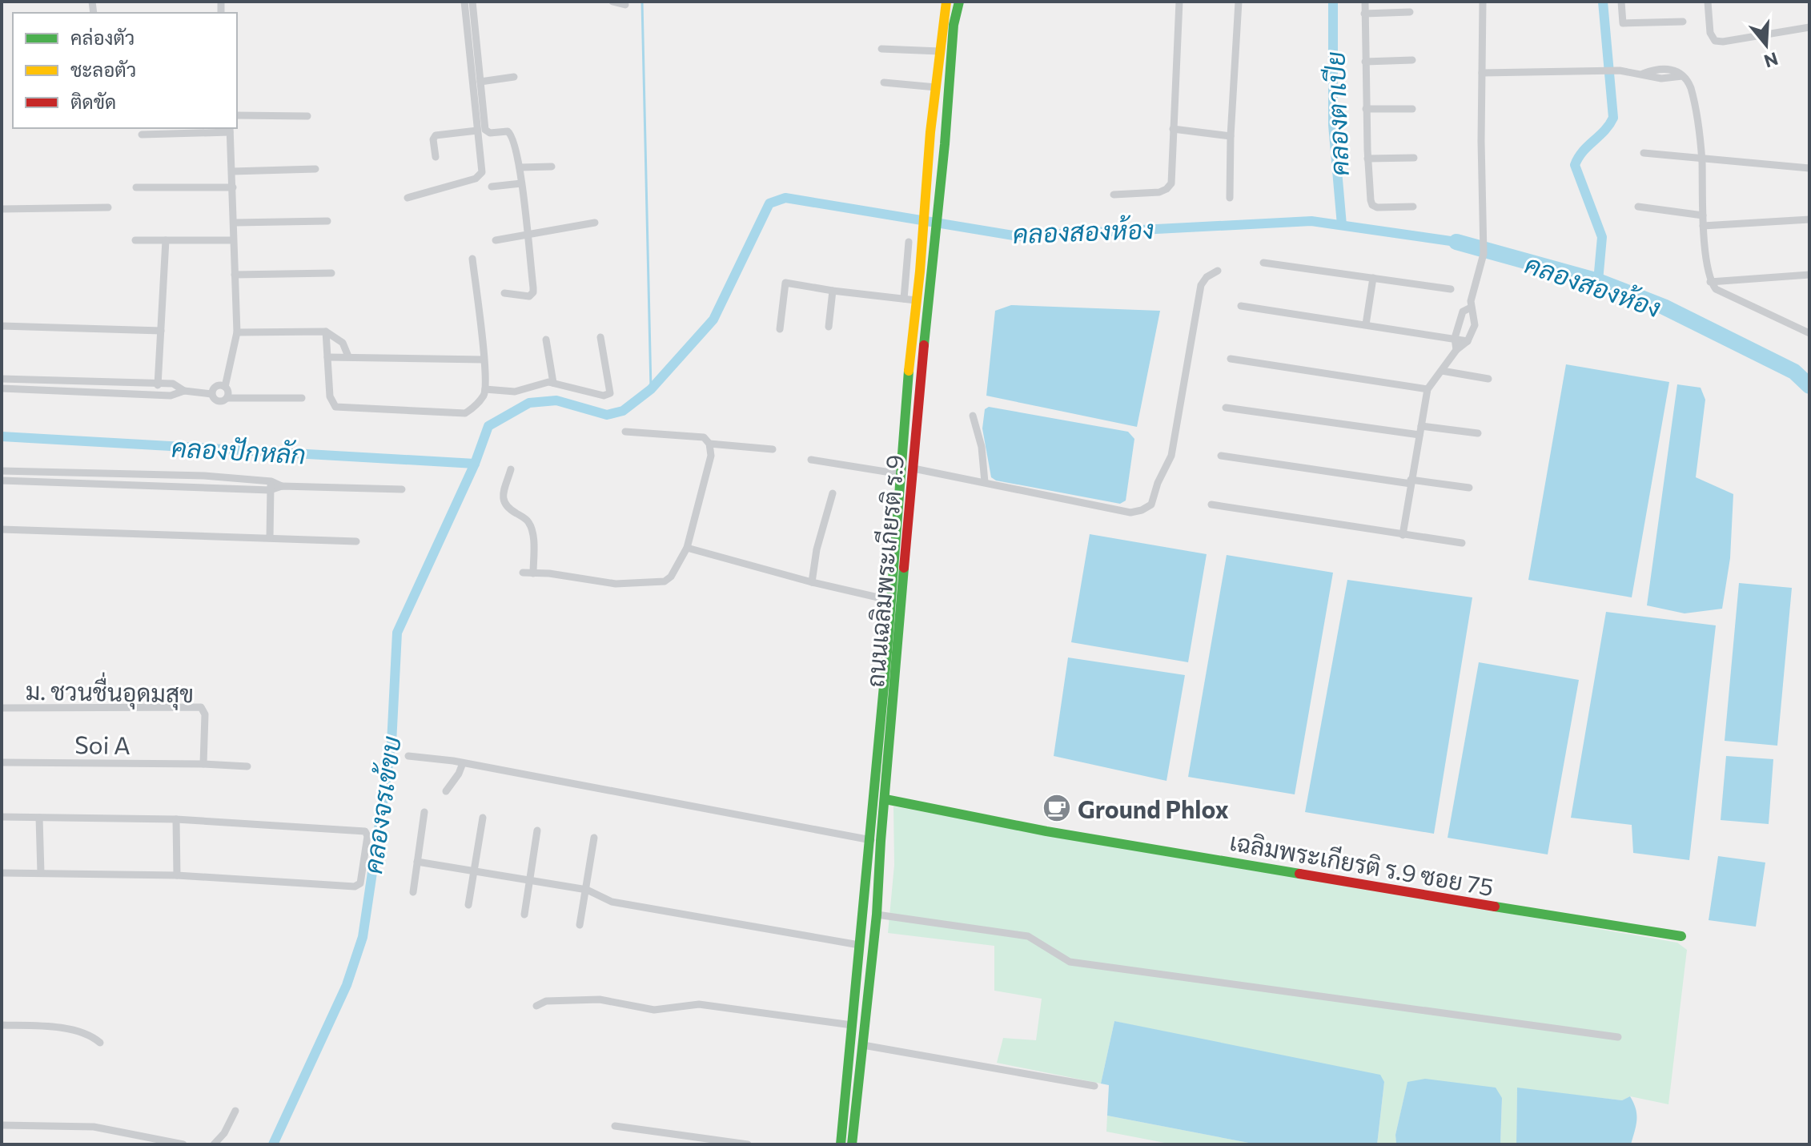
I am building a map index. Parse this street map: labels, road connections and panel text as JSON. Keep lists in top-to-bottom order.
{
  "streets": {
    "main road": ["ถนนเฉลิมพระเกียรติ ร.9", "เฉลิมพระเกียรติ ร.9 ซอย 75"],
    "street": ["ม. ชวนชื่นอุดมสุข", "Soi A"]
  },
  "crossings": [
    ["ถนนเฉลิมพระเกียรติ ร.9", "เฉลิมพระเกียรติ ร.9 ซอย 75"],
    ["ม. ชวนชื่นอุดมสุข", "Soi A"]
  ],
  "water": [
    "คลองตาเปีย",
    "คลองสองห้อง",
    "คลองปักหลัก",
    "คลองจรเข้ขบ"
  ],
  "places": {
    "cafe": ["Ground Phlox"]
  },
  "legend": ["คล่องตัว", "ชะลอตัว", "ติดขัด"],
  "north": "bottom"
}
